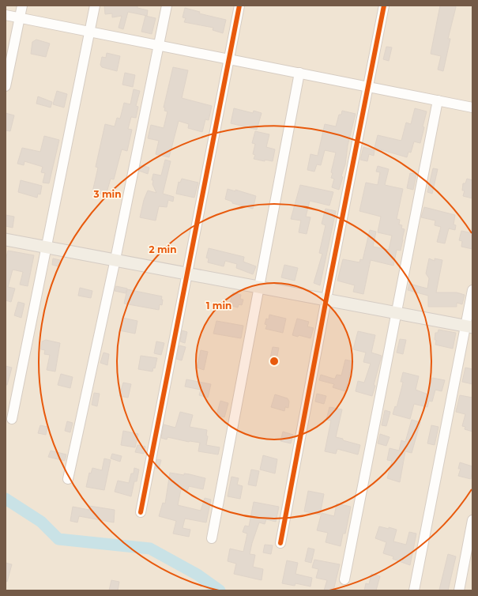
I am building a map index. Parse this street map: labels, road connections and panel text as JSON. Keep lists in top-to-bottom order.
{
  "rings": ["3 min", "2 min", "1 min"]
}
